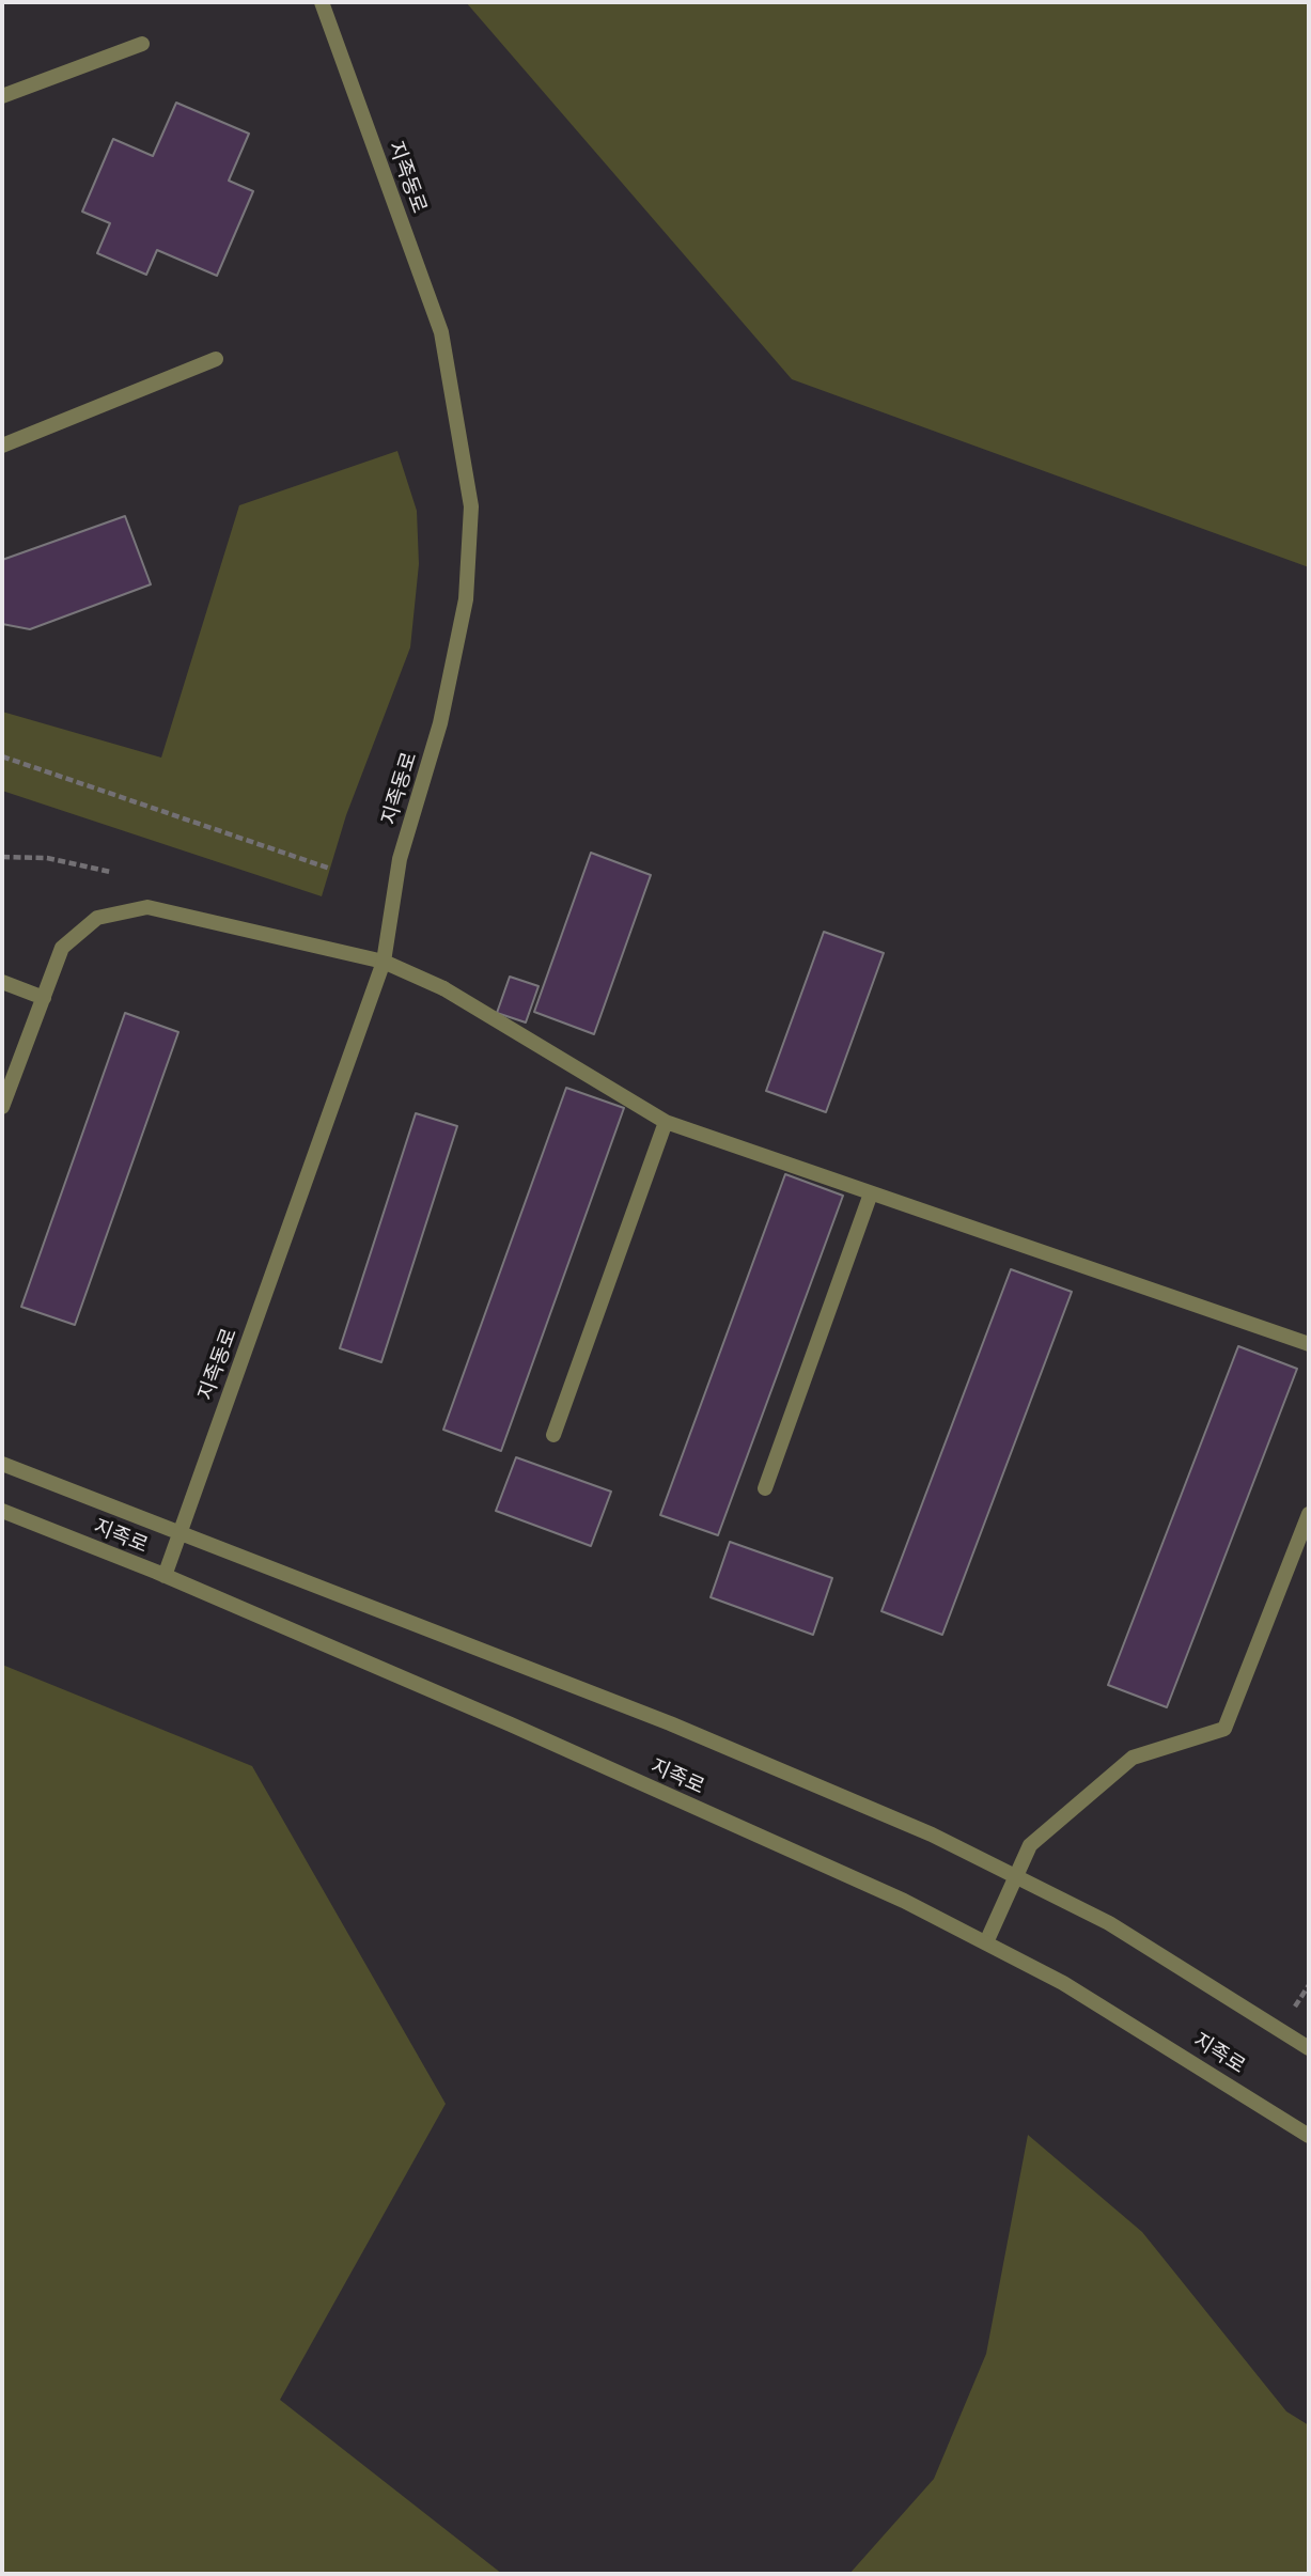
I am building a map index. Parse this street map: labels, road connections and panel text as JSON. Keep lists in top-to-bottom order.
{
  "streets": {
    "street": ["지족동로", "지족로"]
  },
  "crossings": [
    ["지족동로", "지족로"]
  ]
}
